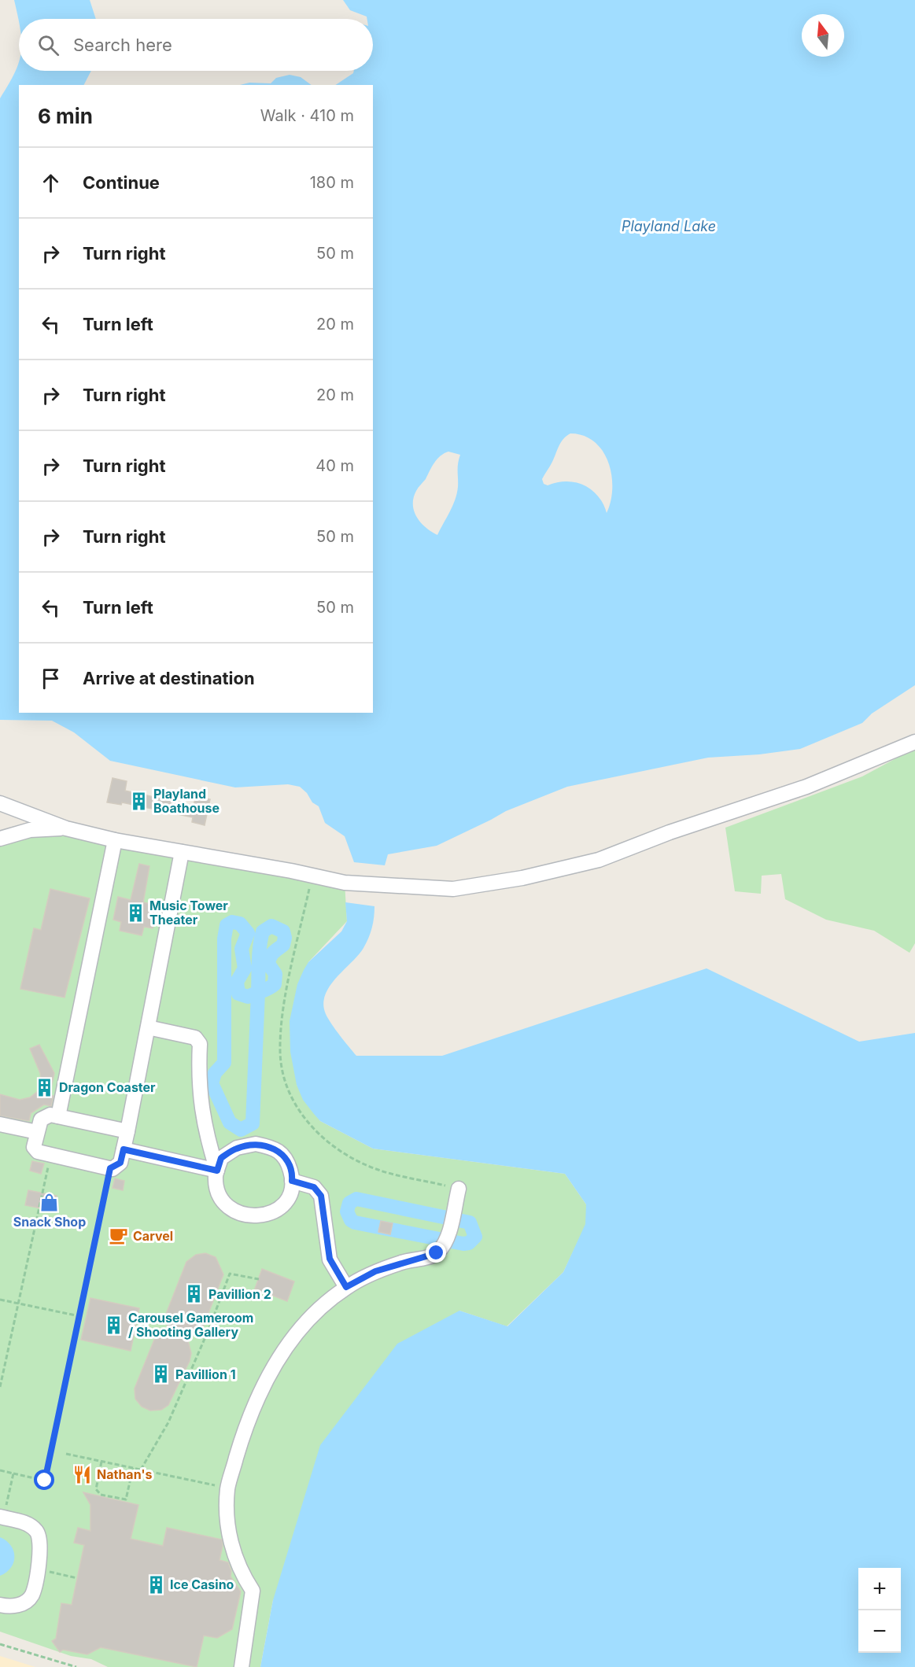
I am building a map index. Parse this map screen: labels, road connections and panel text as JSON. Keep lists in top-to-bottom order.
{
  "water": ["Playland Lake"],
  "places": {
    "building": [
      "Playland Boathouse",
      "Music Tower Theater",
      "Dragon Coaster",
      "Pavillion 2",
      "Carousel Gameroom / Shooting Gallery",
      "Pavillion 1",
      "Ice Casino"
    ],
    "shop": ["Snack Shop"],
    "cafe": ["Carvel"],
    "restaurant": ["Nathan's"]
  },
  "north": "top",
  "page": {
    "search": "Search here",
    "heading": ["6 min", "Walk · 410 m"],
    "list": [
      ["Continue", "180 m"],
      ["Turn right", "50 m"],
      ["Turn left", "20 m"],
      ["Turn right", "20 m"],
      ["Turn right", "40 m"],
      ["Turn right", "50 m"],
      ["Turn left", "50 m"],
      "Arrive at destination"
    ],
    "map_buttons": ["+", "−"]
  }
}
